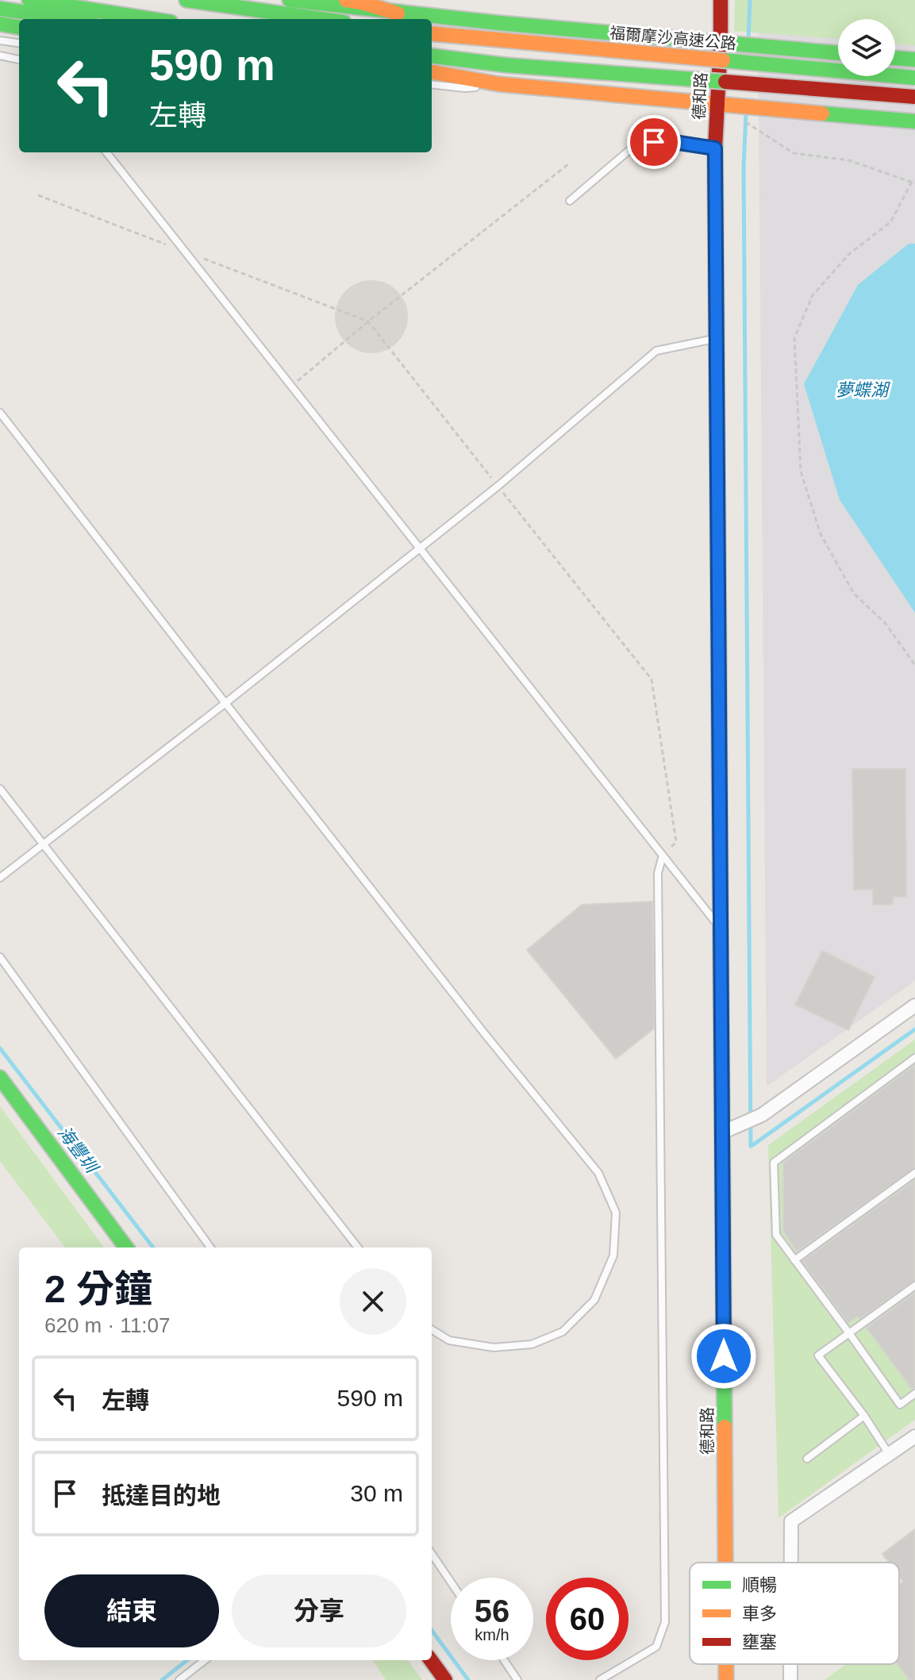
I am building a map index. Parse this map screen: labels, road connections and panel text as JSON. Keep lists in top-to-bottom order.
{
  "streets": {
    "main road": ["福爾摩沙高速公路", "德和路"]
  },
  "water": ["夢蝶湖", "海豐圳"],
  "legend": ["順暢", "車多", "壅塞"],
  "page": {
    "turn": ["590 m", "左轉"],
    "heading": ["2 分鐘", "620 m · 11:07"],
    "list": [
      {
        "name": "左轉",
        "value": "590 m"
      },
      {
        "name": "抵達目的地",
        "value": "30 m"
      }
    ],
    "buttons": ["結束", "分享"],
    "speed": "56 km/h",
    "limit": "60"
  }
}
